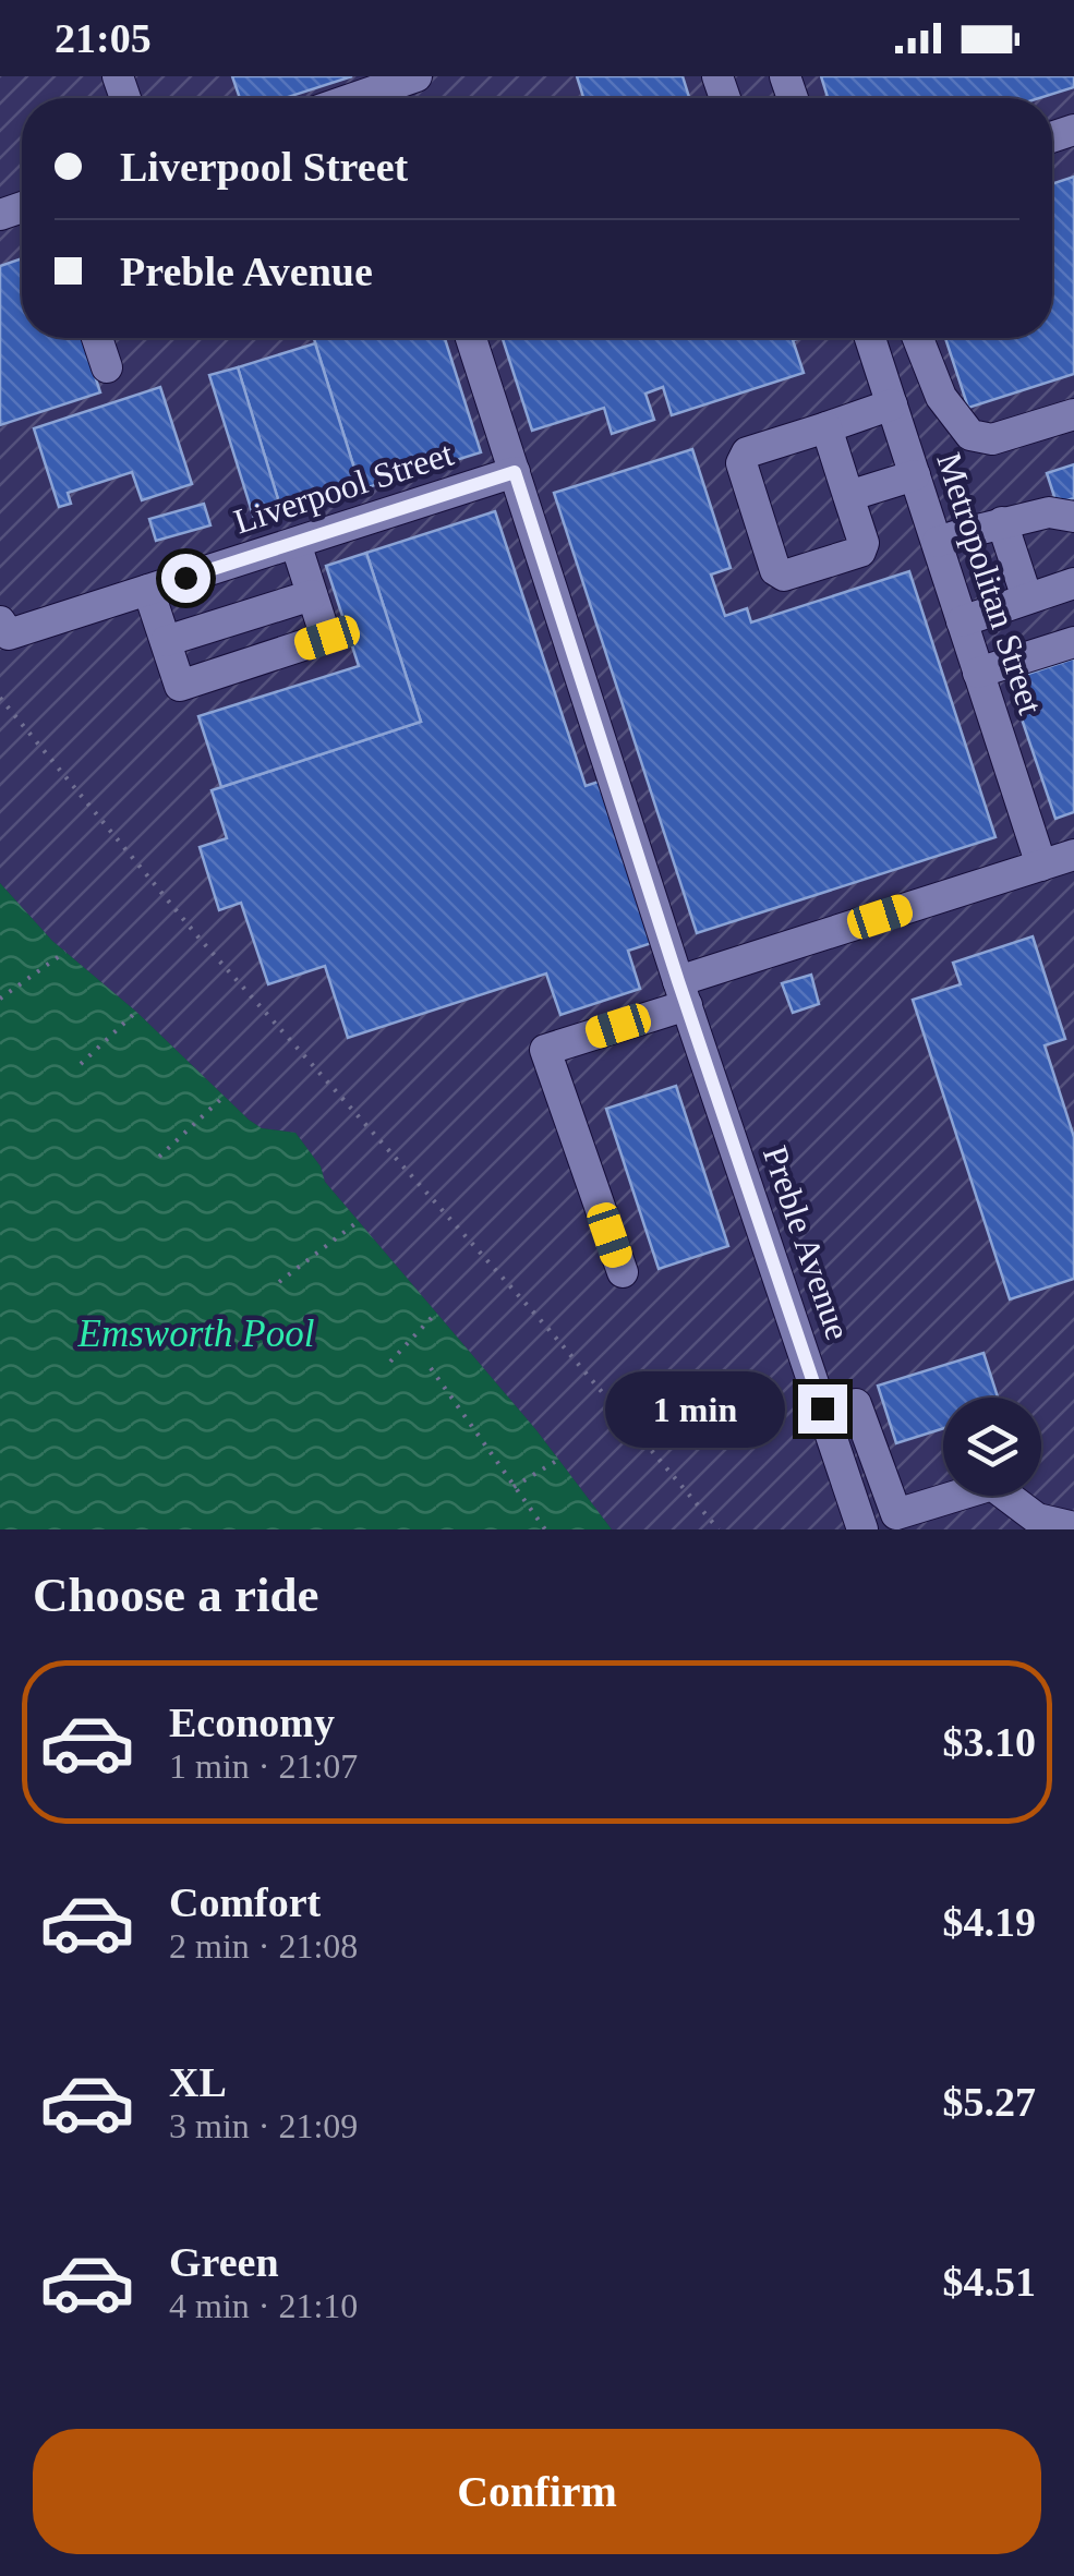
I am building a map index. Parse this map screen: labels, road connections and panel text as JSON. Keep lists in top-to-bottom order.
{
  "streets": {
    "street": ["Liverpool Street", "Metropolitan Street", "Preble Avenue"]
  },
  "crossings": [
    ["Liverpool Street", "Preble Avenue"]
  ],
  "water": ["Emsworth Pool"],
  "page": {
    "status": "21:05",
    "banner": ["Liverpool Street", "Preble Avenue"],
    "bubble": "1 min",
    "heading": "Choose a ride",
    "list": [
      {
        "name": "Economy",
        "note": "1 min · 21:07",
        "value": "$3.10"
      },
      {
        "name": "Comfort",
        "note": "2 min · 21:08",
        "value": "$4.19"
      },
      {
        "name": "XL",
        "note": "3 min · 21:09",
        "value": "$5.27"
      },
      {
        "name": "Green",
        "note": "4 min · 21:10",
        "value": "$4.51"
      }
    ],
    "buttons": "Confirm"
  }
}
